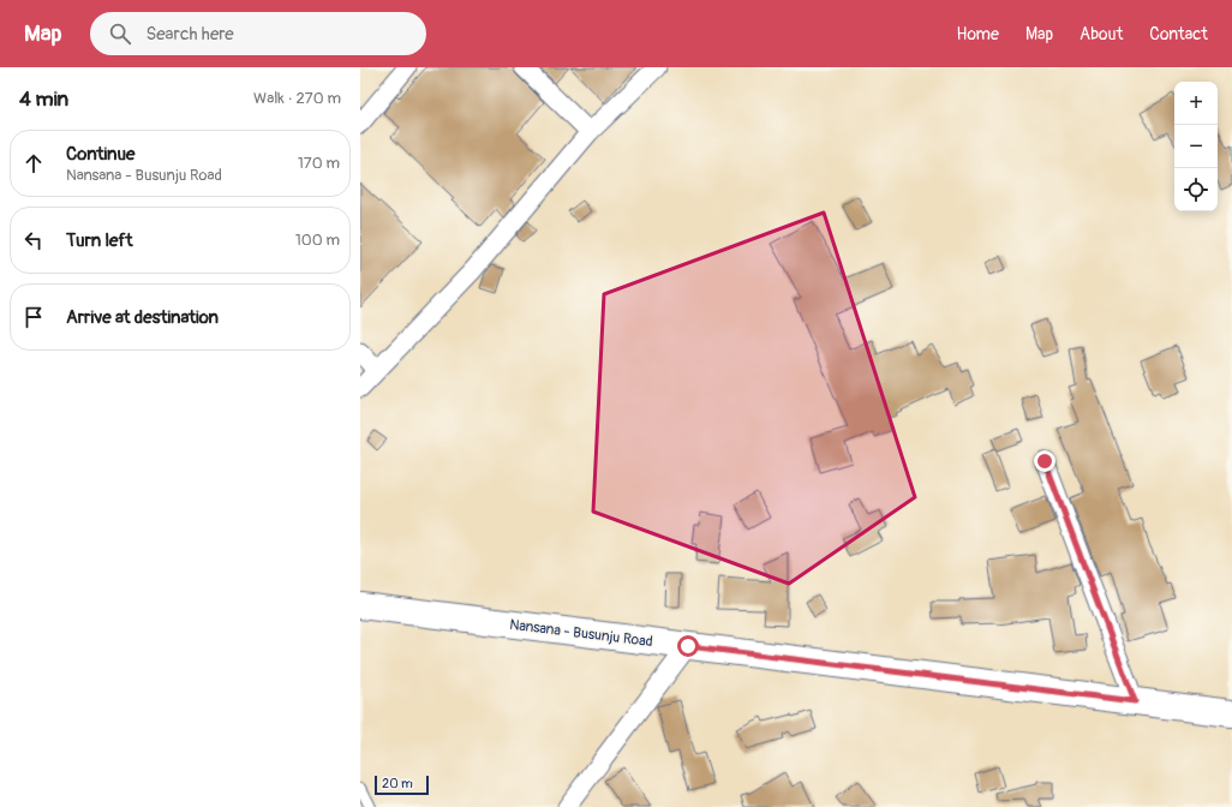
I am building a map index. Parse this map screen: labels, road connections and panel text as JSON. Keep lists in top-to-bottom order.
{
  "streets": {
    "main road": ["Nansana - Busunju Road"]
  },
  "scale_bar": "20 m",
  "page": {
    "header": "Map",
    "search": "Search here",
    "nav": [
      "Home",
      "Map",
      "About",
      "Contact"
    ],
    "heading": ["4 min", "Walk · 270 m"],
    "map_buttons": ["+", "−"],
    "list": [
      ["Continue", "Nansana - Busunju Road", "170 m"],
      ["Turn left", "100 m"],
      "Arrive at destination"
    ],
    "scale": "20 m"
  }
}
